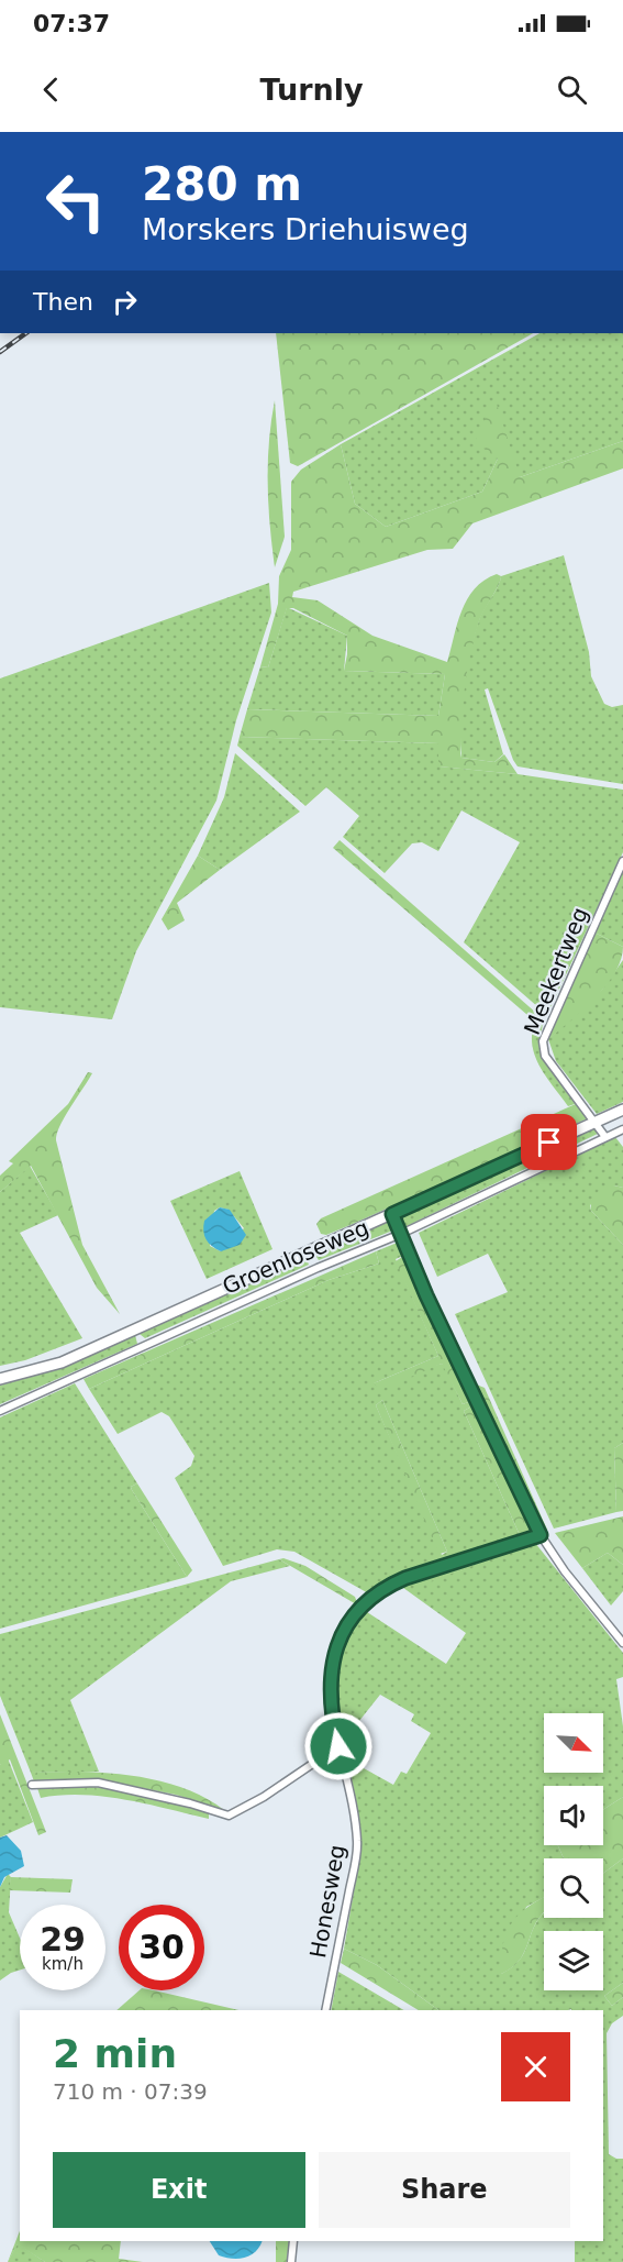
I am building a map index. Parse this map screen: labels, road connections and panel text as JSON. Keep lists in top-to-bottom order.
{
  "streets": {
    "main road": ["Groenloseweg"],
    "street": ["Meekertweg", "Honesweg"]
  },
  "crossings": [
    ["Meekertweg", "Groenloseweg"]
  ],
  "north": "bottom right",
  "page": {
    "status": "07:37",
    "header": "Turnly",
    "turn": ["280 m", "Morskers Driehuisweg"],
    "then": "Then",
    "speed": "29 km/h",
    "limit": "30",
    "heading": ["2 min", "710 m · 07:39"],
    "buttons": ["Exit", "Share"]
  }
}
